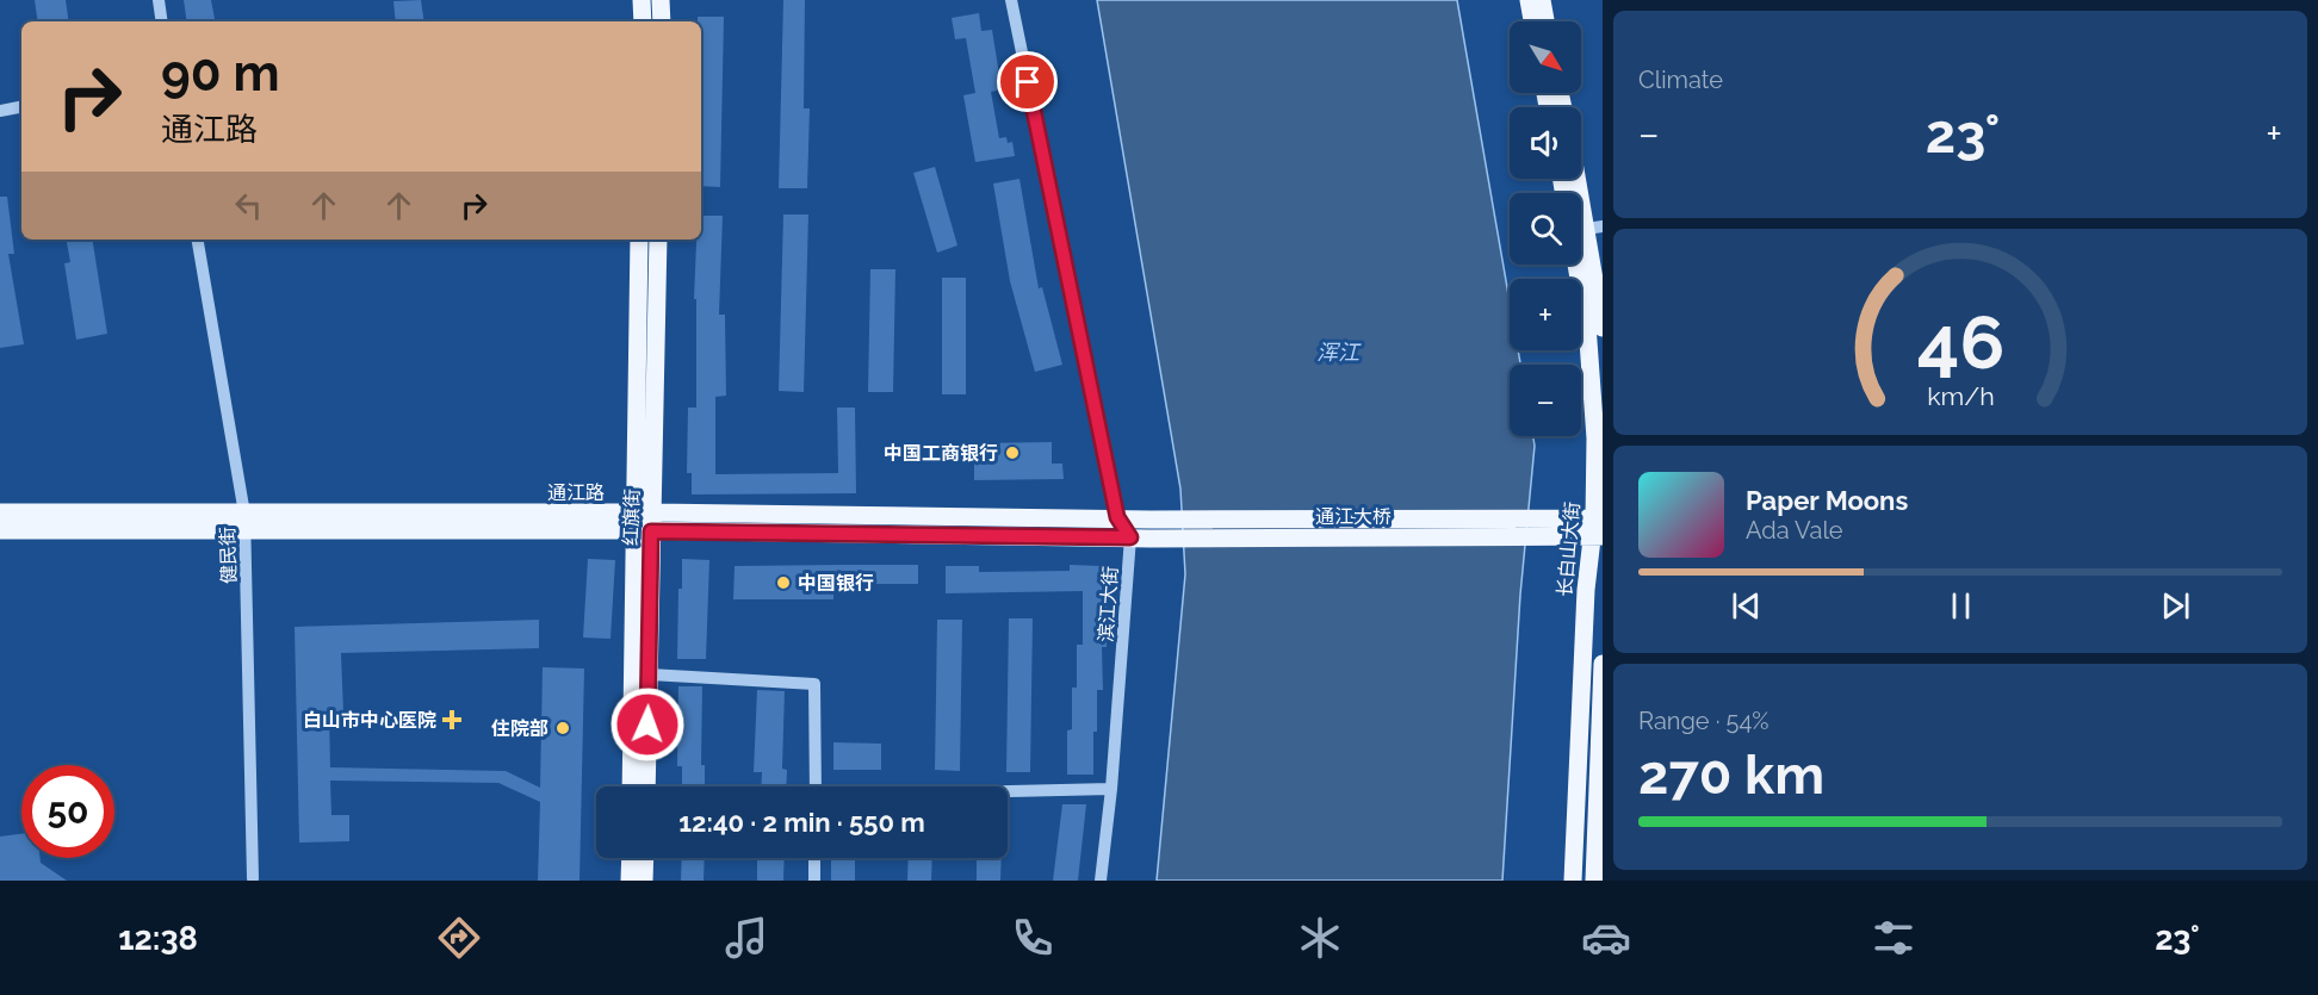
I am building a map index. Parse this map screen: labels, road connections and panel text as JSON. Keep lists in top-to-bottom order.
{
  "streets": {
    "main road": [
      "通江路",
      "通江大桥",
      "红旗街",
      "长白山大街"
    ],
    "street": ["健民街", "滨江大街"]
  },
  "crossings": [
    ["通江路", "通江大桥"],
    ["通江路", "红旗街"],
    ["通江路", "健民街"],
    ["通江路", "滨江大街"]
  ],
  "water": ["浑江"],
  "places": {
    "other": ["中国工商银行", "中国银行", "住院部"],
    "health": ["白山市中心医院"]
  },
  "north": "bottom right",
  "page": {
    "tile": [
      "Climate",
      ["Range · 54%", "270 km"]
    ],
    "map_buttons": ["+", "−"],
    "turn": ["90 m", "通江路"],
    "heat": ["−", "23°", "+"],
    "song": ["Paper Moons", "Ada Vale"],
    "limit": "50",
    "trip": "12:40 · 2 min · 550 m",
    "tabs": ["12:38", "23°"],
    "gauge": ["46", "km/h"]
  }
}
